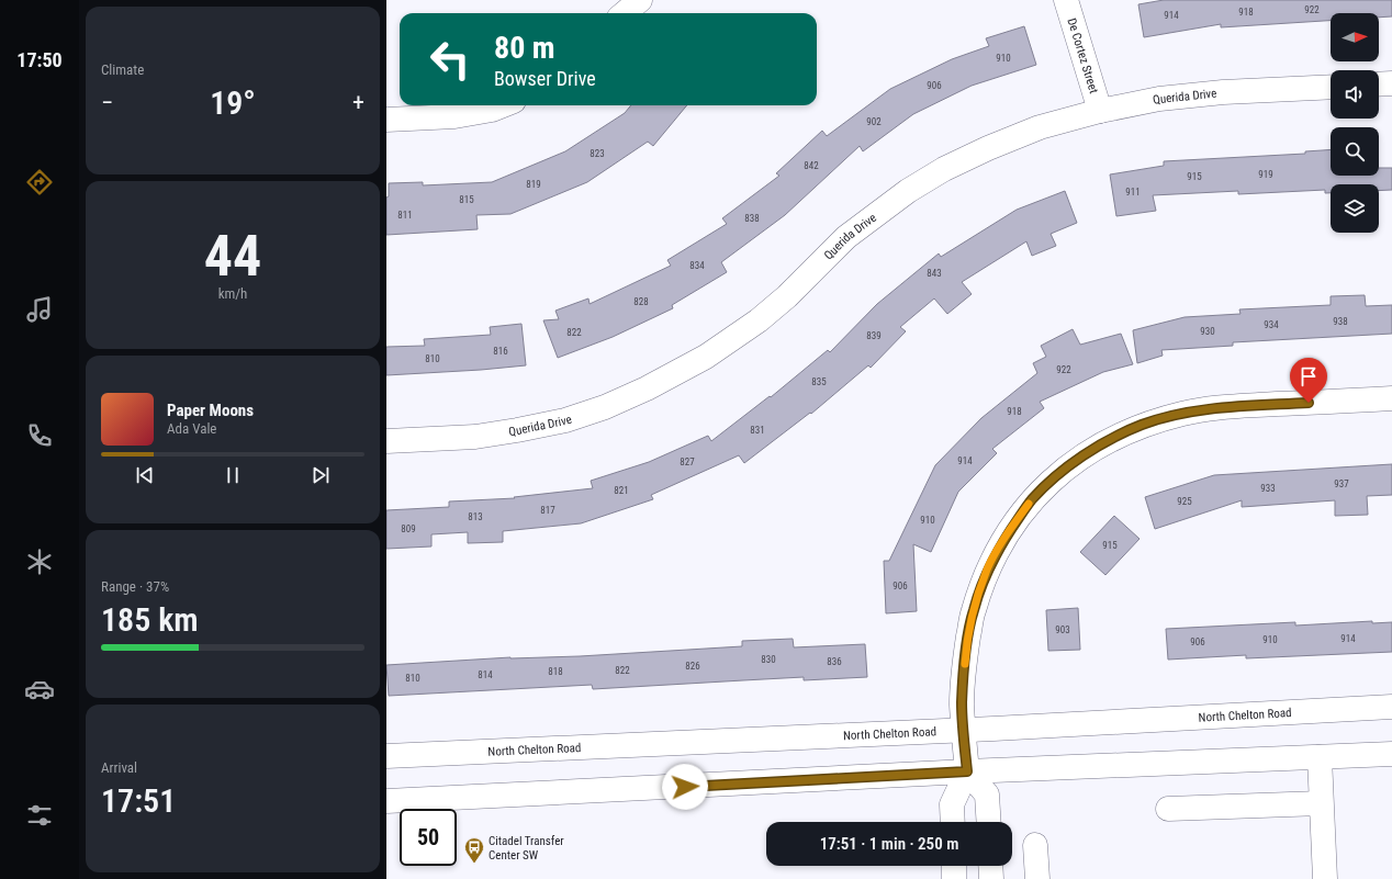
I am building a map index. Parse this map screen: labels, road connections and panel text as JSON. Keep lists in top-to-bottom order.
{
  "streets": {
    "street": ["De Cortez Street", "Querida Drive", "North Chelton Road"]
  },
  "crossings": [
    ["De Cortez Street", "Querida Drive"]
  ],
  "places": {
    "bus stop": ["Citadel Transfer Center SW"]
  },
  "house_numbers": [
    "922",
    "918",
    "914",
    "910",
    "906",
    "902",
    "823",
    "842",
    "919",
    "915",
    "819",
    "911",
    "815",
    "811",
    "838",
    "834",
    "843",
    "828",
    "938",
    "934",
    "930",
    "822",
    "839",
    "816",
    "810",
    "922",
    "835",
    "918",
    "831",
    "914",
    "827",
    "937",
    "933",
    "821",
    "925",
    "817",
    "813",
    "910",
    "809",
    "915",
    "906",
    "903",
    "914",
    "910",
    "906",
    "830",
    "836",
    "826",
    "822",
    "818",
    "814",
    "810"
  ],
  "north": "right",
  "page": {
    "tabs": "17:50",
    "tile": [
      "Climate",
      ["44", "km/h"],
      ["Range · 37%", "185 km"],
      ["Arrival", "17:51"]
    ],
    "turn": ["80 m", "Bowser Drive"],
    "heat": ["−", "19°", "+"],
    "song": ["Paper Moons", "Ada Vale"],
    "limit": "50",
    "trip": "17:51 · 1 min · 250 m"
  }
}
